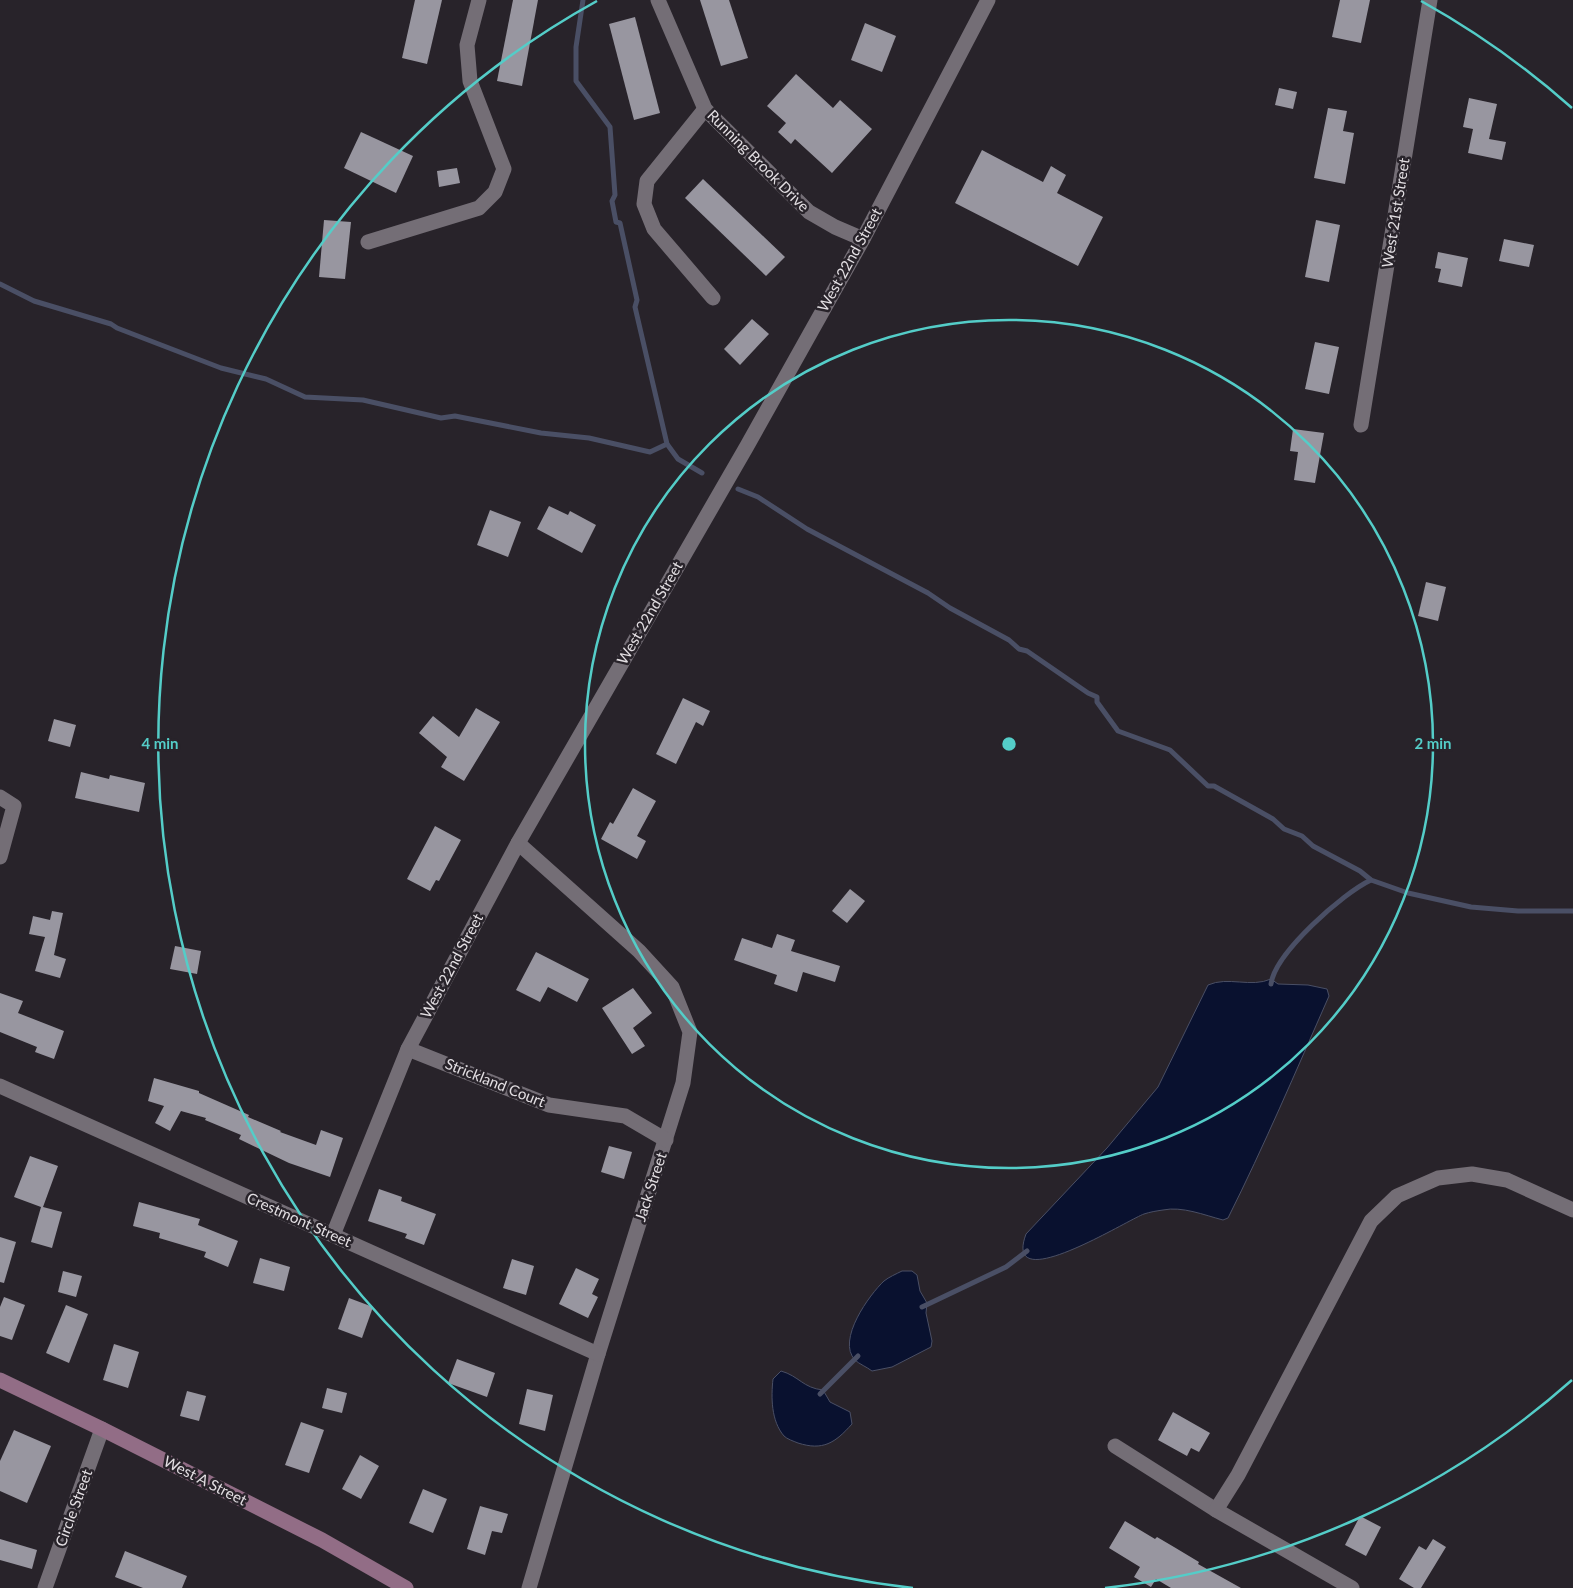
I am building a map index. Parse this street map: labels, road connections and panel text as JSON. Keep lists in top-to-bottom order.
{
  "streets": {
    "street": [
      "Running Brook Drive",
      "West 21st Street",
      "West 22nd Street",
      "Strickland Court",
      "Jack Street",
      "Crestmont Street",
      "West A Street",
      "Circle Street"
    ]
  },
  "crossings": [
    ["Running Brook Drive", "West 22nd Street"],
    ["West 22nd Street", "Strickland Court"],
    ["West 22nd Street", "Jack Street"],
    ["West 22nd Street", "Crestmont Street"],
    ["Strickland Court", "Jack Street"],
    ["Jack Street", "Crestmont Street"],
    ["West A Street", "Circle Street"]
  ],
  "rings": ["2 min", "4 min"]
}
